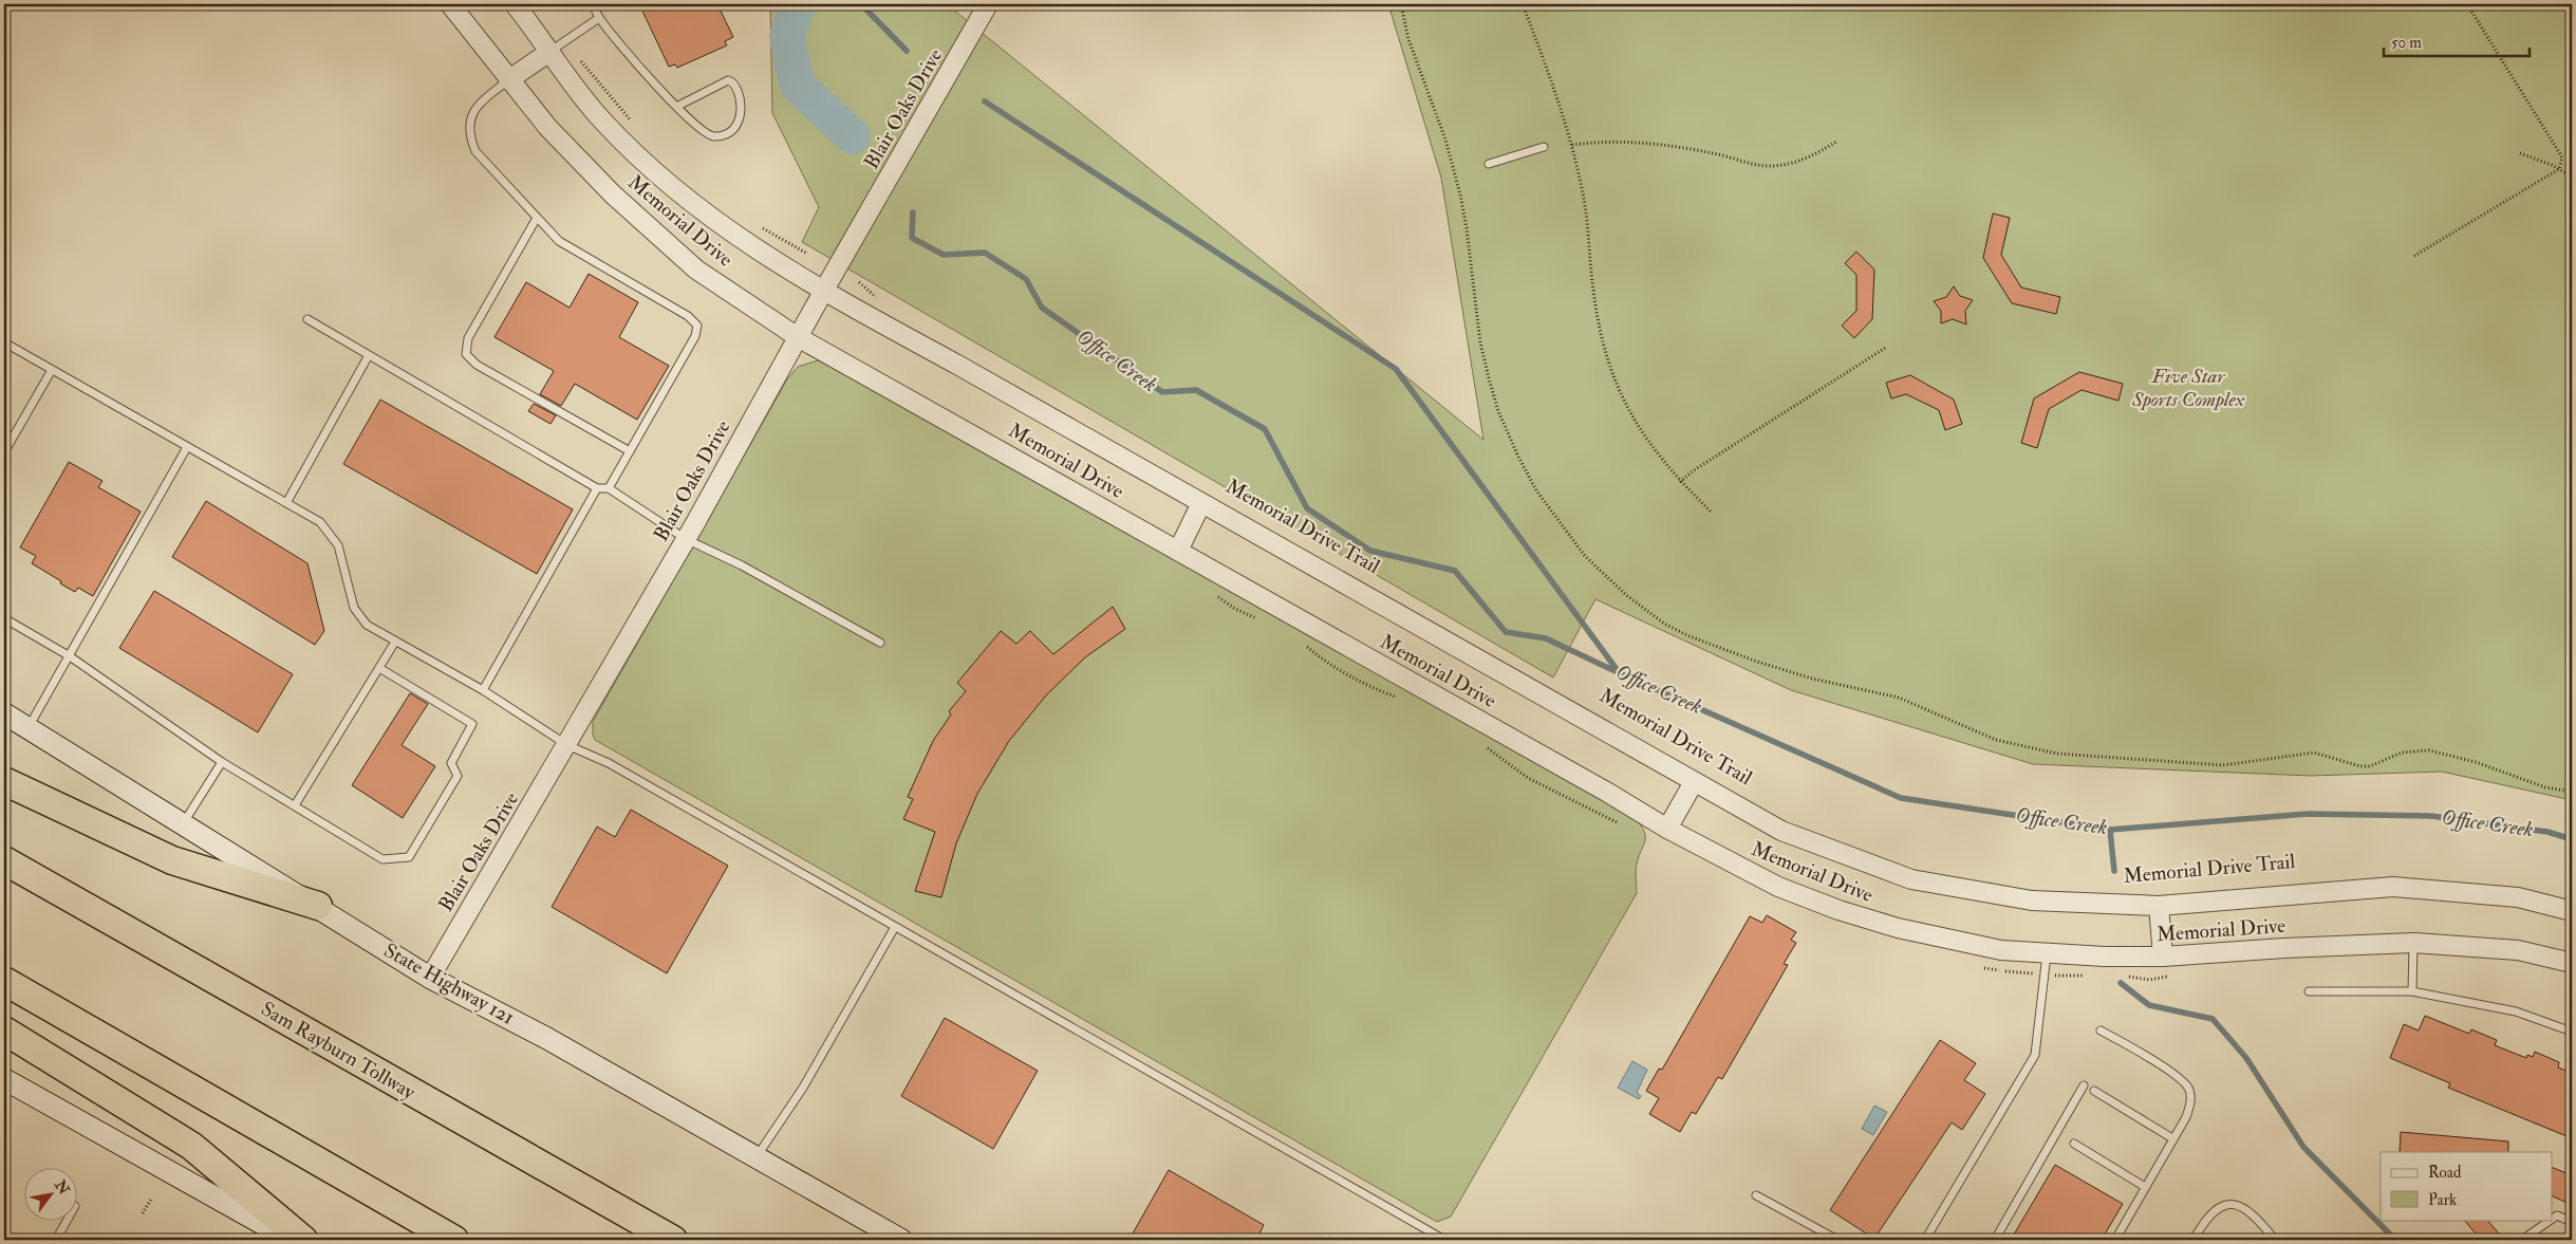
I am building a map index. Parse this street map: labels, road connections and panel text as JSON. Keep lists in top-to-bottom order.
{
  "streets": {
    "highway": ["Sam Rayburn Tollway"],
    "main road": ["State Highway 121"],
    "street": ["Blair Oaks Drive", "Memorial Drive"]
  },
  "crossings": [
    ["Blair Oaks Drive", "Memorial Drive"],
    ["Blair Oaks Drive", "State Highway 121"]
  ],
  "water": ["Office Creek"],
  "parks": ["Five Star Sports Complex"],
  "legend": ["Road", "Park"],
  "scale_bar": "50 m",
  "north": "top right"
}
